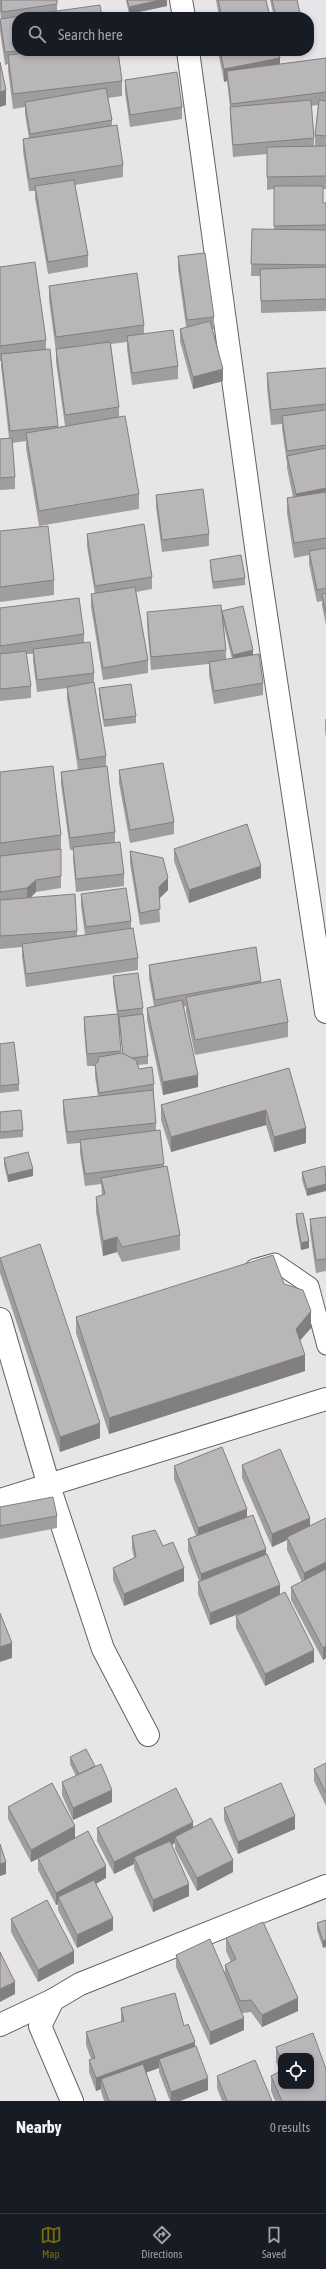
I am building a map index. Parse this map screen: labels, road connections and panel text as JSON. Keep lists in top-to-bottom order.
{
  "page": {
    "search": "Search here",
    "heading": ["Nearby", "0 results"],
    "nav": ["Map", "Directions", "Saved"]
  }
}
